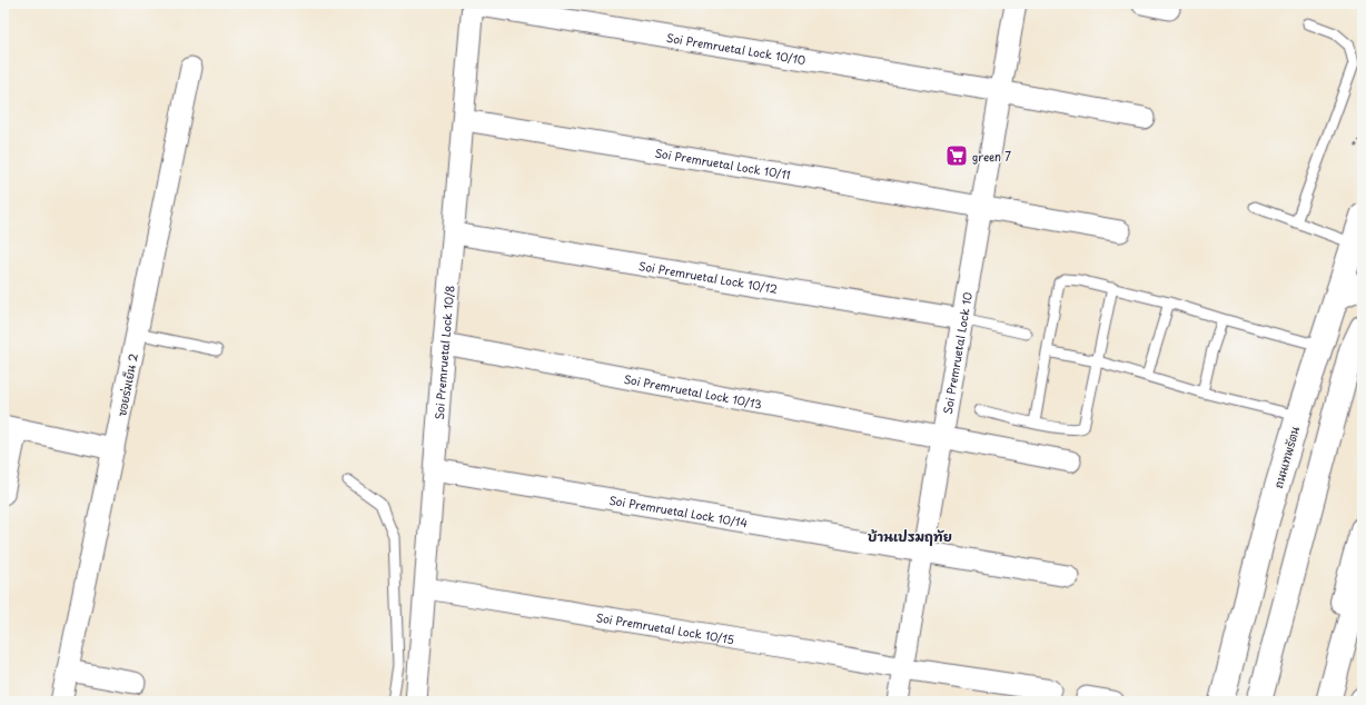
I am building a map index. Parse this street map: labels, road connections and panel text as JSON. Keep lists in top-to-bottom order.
{
  "streets": {
    "main road": ["ถนนเทพรัตน"],
    "street": [
      "Soi Premruetal Lock 10/10",
      "Soi Premruetal Lock 10/11",
      "Soi Premruetal Lock 10/12",
      "Soi Premruetal Lock 10/8",
      "Soi Premruetal Lock 10",
      "ซอยร่มเย็น 2",
      "Soi Premruetal Lock 10/13",
      "Soi Premruetal Lock 10/14",
      "Soi Premruetal Lock 10/15"
    ]
  },
  "crossings": [
    ["Soi Premruetal Lock 10/10", "Soi Premruetal Lock 10/8"],
    ["Soi Premruetal Lock 10/10", "Soi Premruetal Lock 10"],
    ["Soi Premruetal Lock 10/11", "Soi Premruetal Lock 10/8"],
    ["Soi Premruetal Lock 10/11", "Soi Premruetal Lock 10"],
    ["Soi Premruetal Lock 10/12", "Soi Premruetal Lock 10/8"],
    ["Soi Premruetal Lock 10/12", "Soi Premruetal Lock 10"],
    ["Soi Premruetal Lock 10/8", "Soi Premruetal Lock 10/13"],
    ["Soi Premruetal Lock 10/8", "Soi Premruetal Lock 10/14"],
    ["Soi Premruetal Lock 10/8", "Soi Premruetal Lock 10/15"],
    ["Soi Premruetal Lock 10", "Soi Premruetal Lock 10/13"],
    ["Soi Premruetal Lock 10", "Soi Premruetal Lock 10/14"],
    ["Soi Premruetal Lock 10", "Soi Premruetal Lock 10/15"]
  ],
  "districts": ["บ้านเปรมฤทัย"],
  "places": {
    "supermarket": ["green 7"]
  }
}
